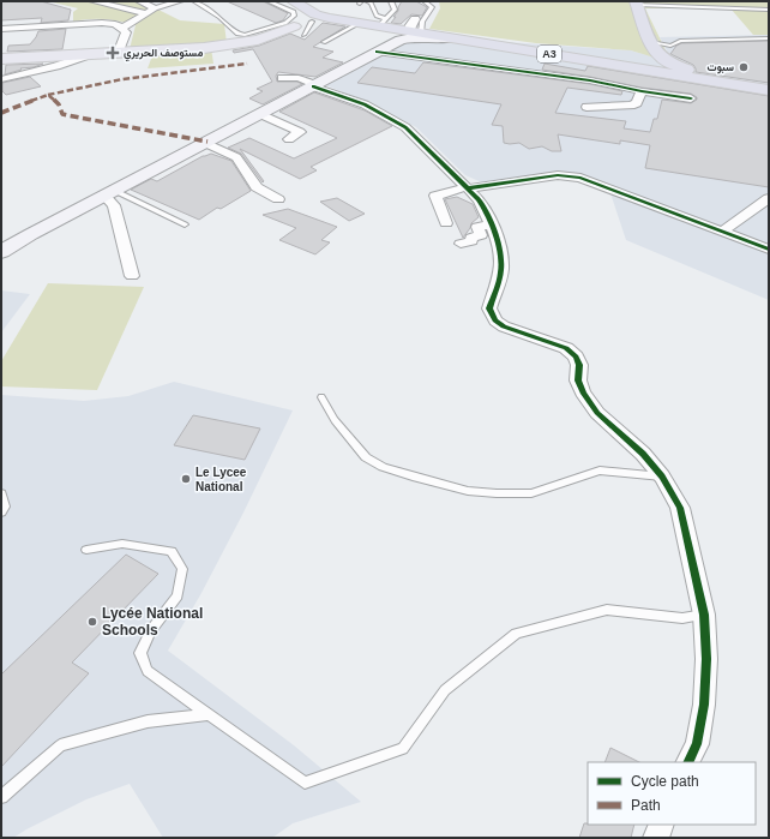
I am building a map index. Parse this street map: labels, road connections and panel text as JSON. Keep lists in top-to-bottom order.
{
  "streets": {
    "highway": ["A3"]
  },
  "places": {
    "health": ["مستوصف الحريري"],
    "other": ["سبوت", "Le Lycee National", "Lycée National Schools"]
  },
  "legend": ["Cycle path", "Path"]
}
